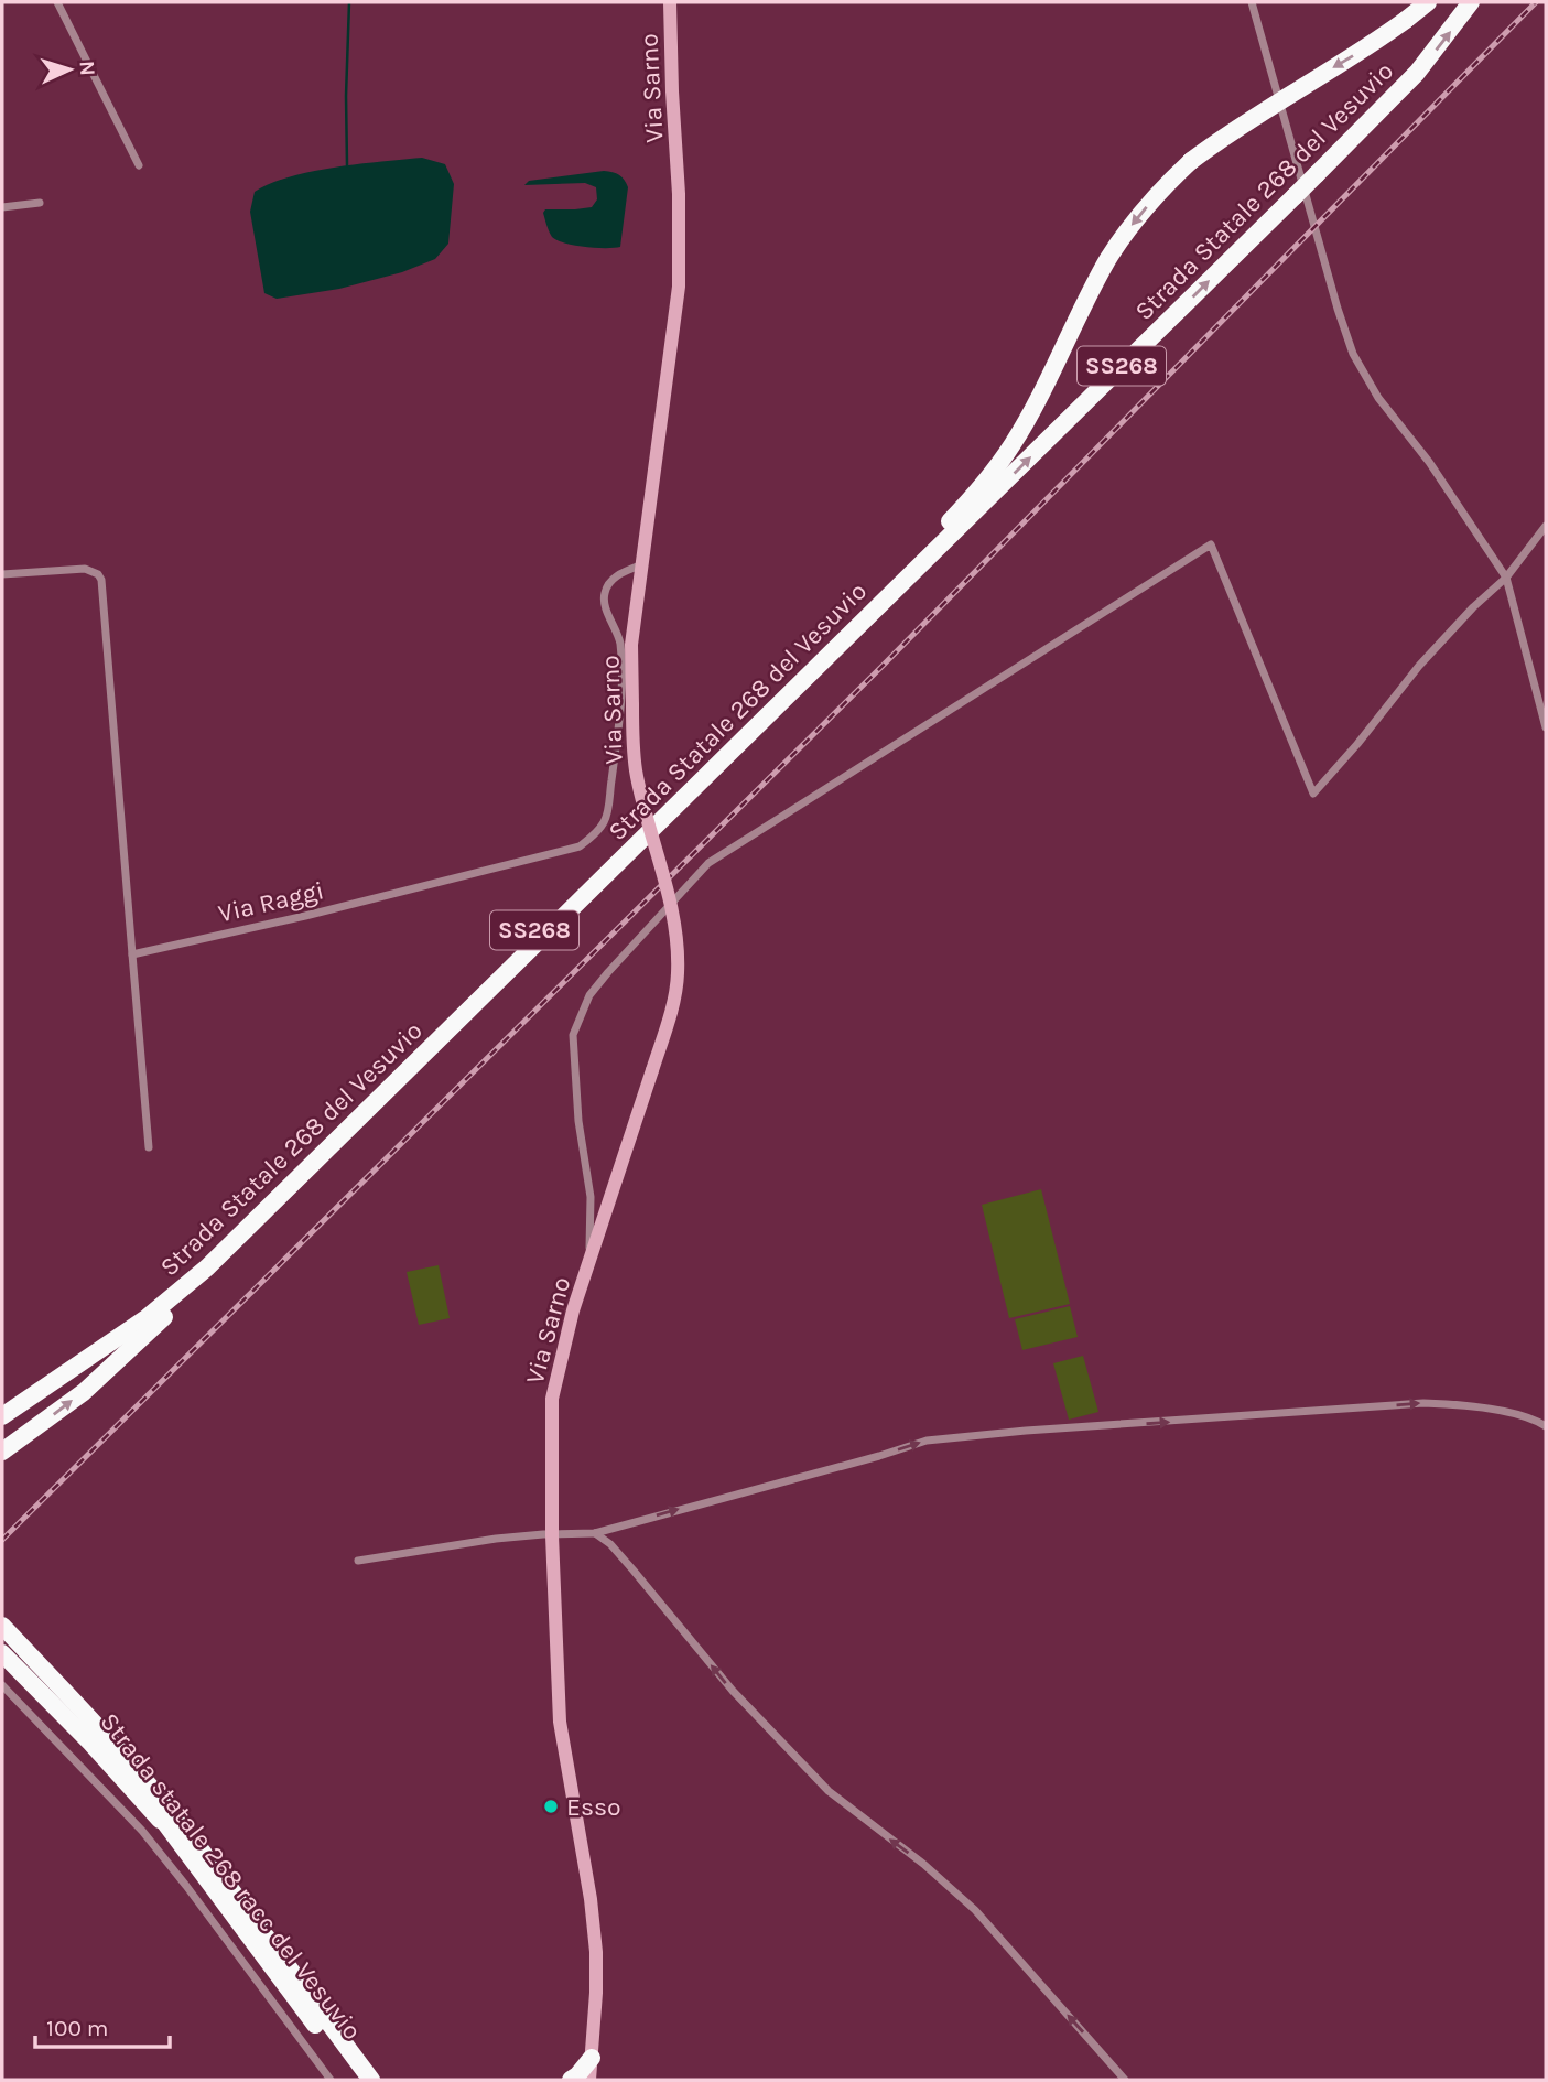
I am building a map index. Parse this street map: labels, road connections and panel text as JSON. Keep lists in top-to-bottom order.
{
  "streets": {
    "highway": ["Strada Statale 268 del Vesuvio", "SS268", "Strada statale 268 racc del Vesuvio"],
    "street": ["Via Sarno", "Via Raggi"]
  },
  "crossings": [
    ["Via Sarno", "Via Raggi"]
  ],
  "places": ["Esso"],
  "scale_bar": "100 m",
  "north": "right"
}
